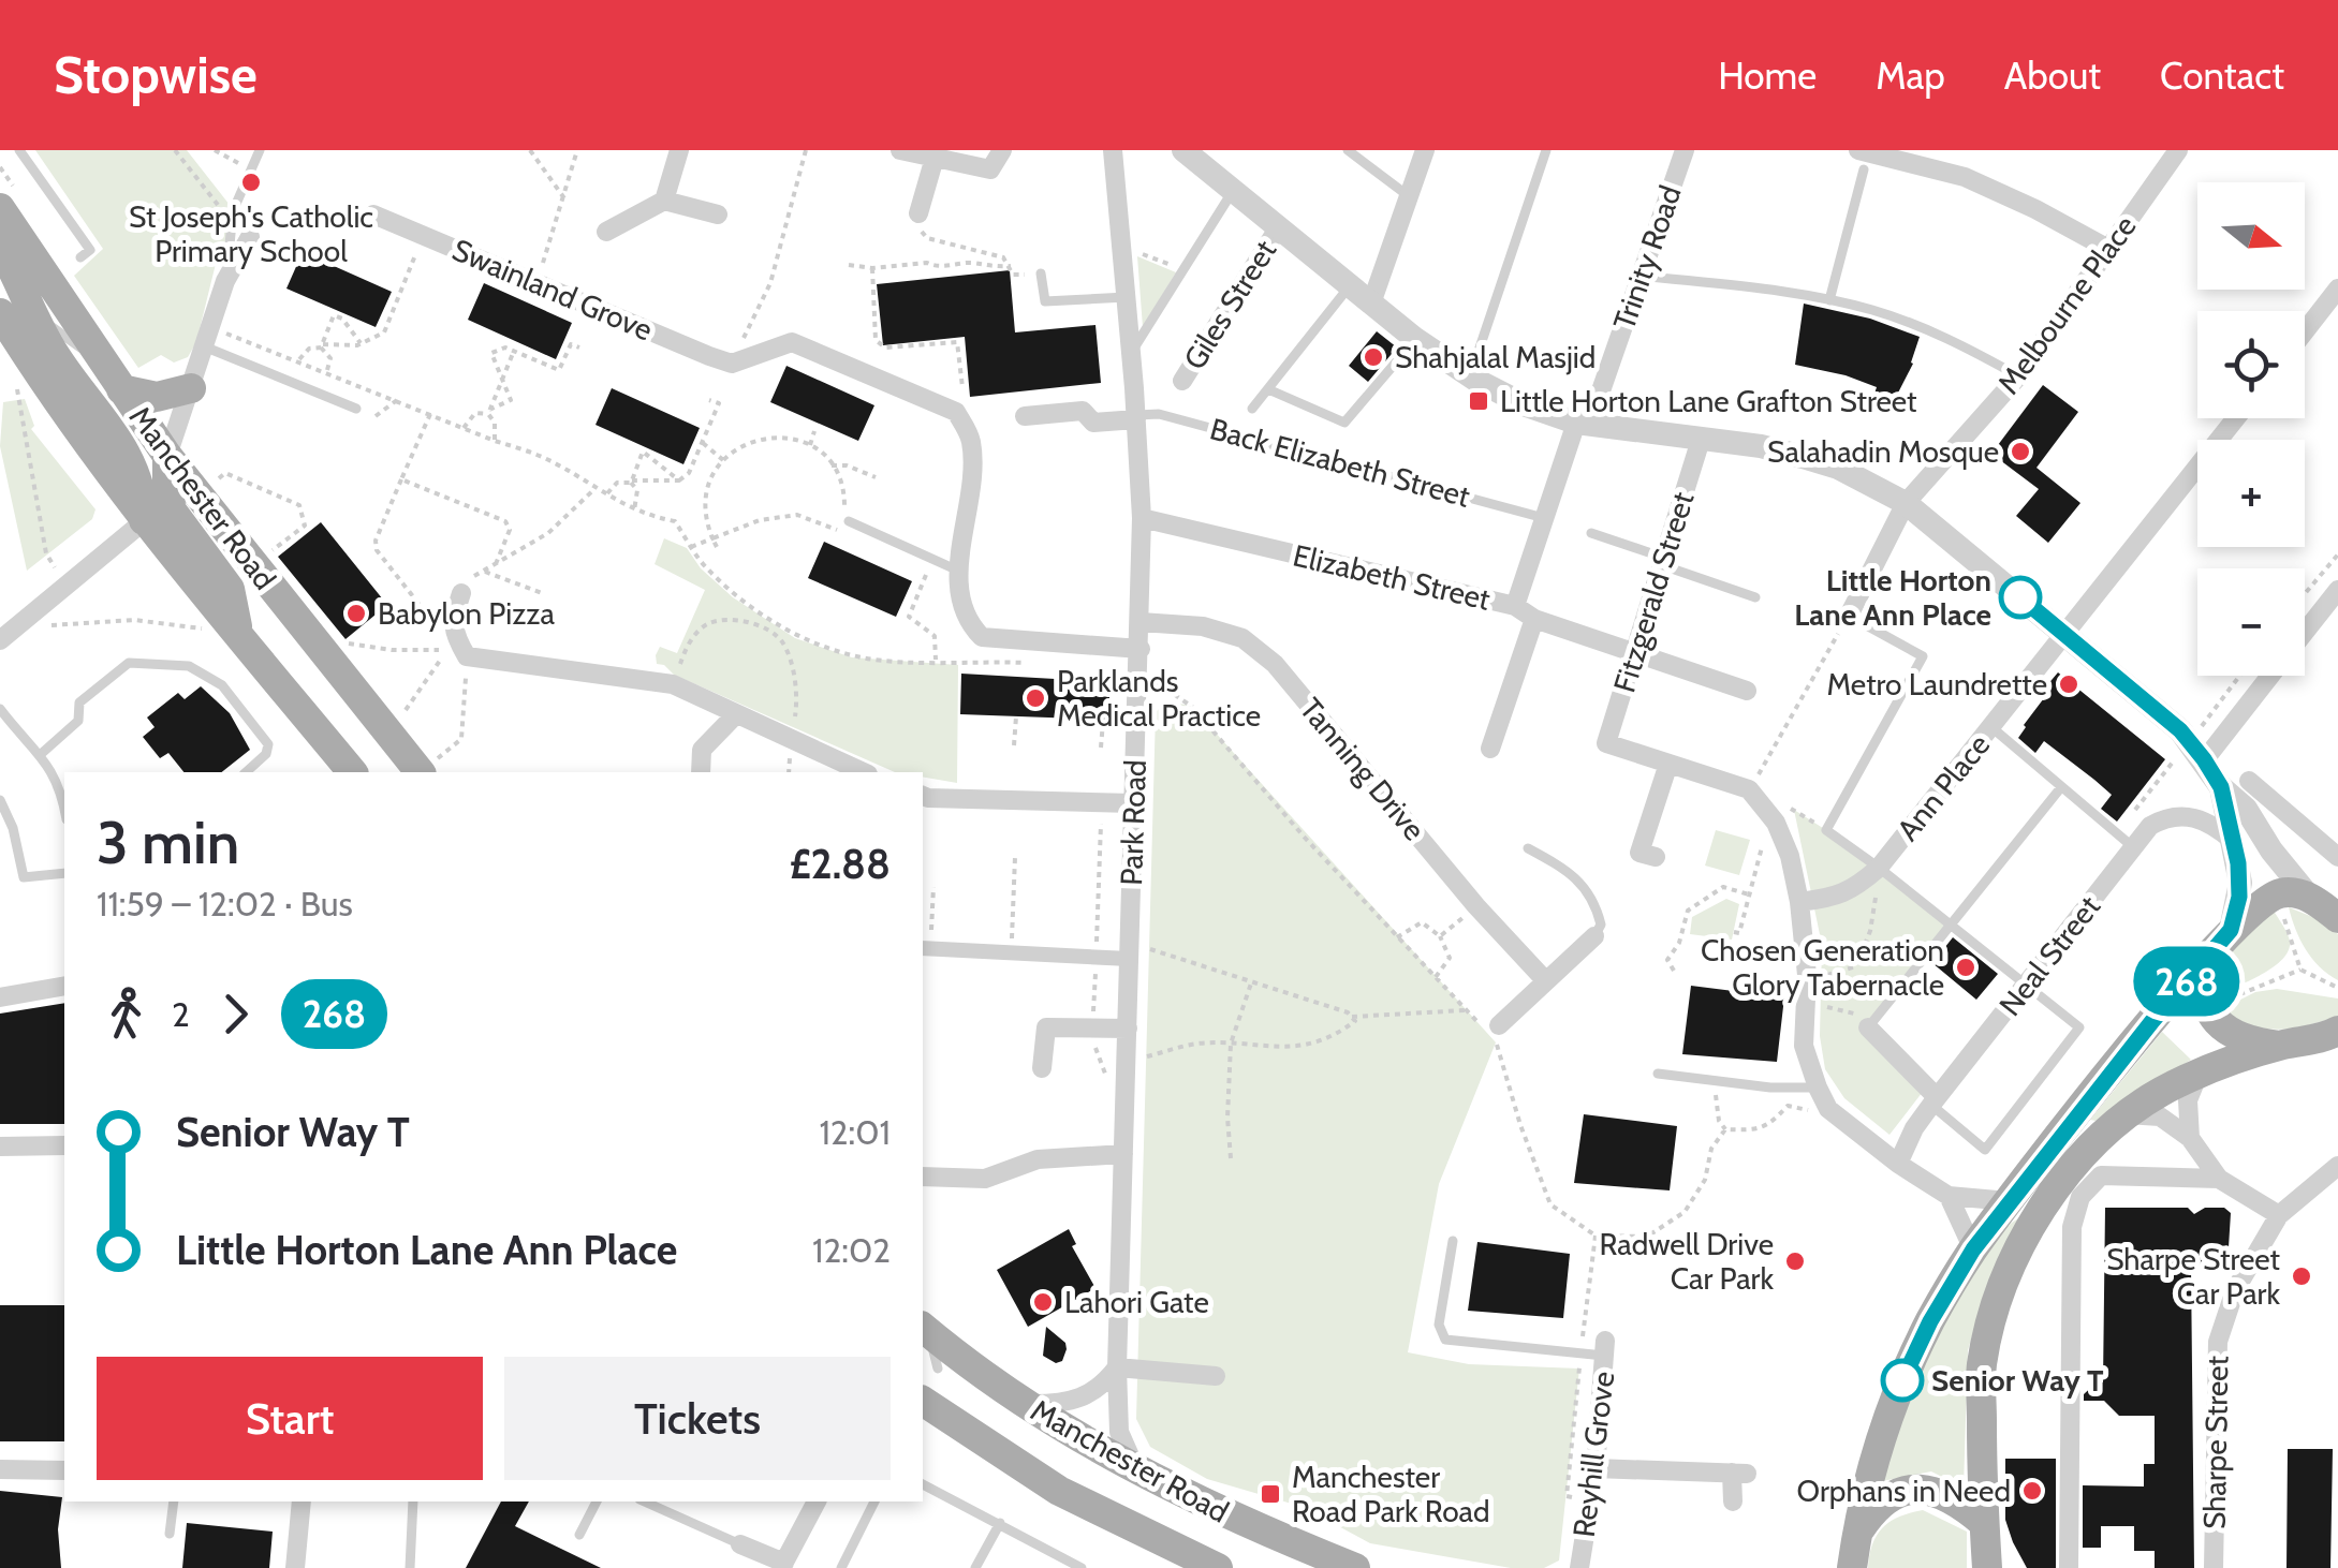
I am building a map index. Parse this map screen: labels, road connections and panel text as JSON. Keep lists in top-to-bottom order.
{
  "streets": {
    "main road": ["Manchester Road"],
    "street": [
      "Trinity Road",
      "Swainland Grove",
      "Giles Street",
      "Melbourne Place",
      "Elizabeth Street",
      "Fitzgerald Street",
      "Tanning Drive",
      "Ann Place",
      "Park Road",
      "Neal Street",
      "Sharpe Street",
      "Reyhill Grove"
    ],
    "lane": ["Back Elizabeth Street"]
  },
  "crossings": [
    ["Trinity Road", "Back Elizabeth Street"],
    ["Trinity Road", "Elizabeth Street"],
    ["Back Elizabeth Street", "Park Road"],
    ["Manchester Road", "Park Road"],
    ["Elizabeth Street", "Fitzgerald Street"],
    ["Elizabeth Street", "Park Road"],
    ["Tanning Drive", "Park Road"]
  ],
  "places": {
    "other": [
      "St Joseph's Catholic Primary School",
      "Shahjalal Masjid",
      "Salahadin Mosque",
      "Little Horton Lane Ann Place",
      "Babylon Pizza",
      "Metro Laundrette",
      "Parklands Medical Practice",
      "Chosen Generation Glory Tabernacle",
      "Radwell Drive Car Park",
      "Sharpe Street Car Park",
      "Lahori Gate",
      "Senior Way T",
      "Orphans in Need"
    ],
    "transit": ["Little Horton Lane Grafton Street", "Manchester Road Park Road"]
  },
  "lines": ["bus line 268"],
  "north": "right",
  "page": {
    "header": "Stopwise",
    "nav": [
      "Home",
      "Map",
      "About",
      "Contact"
    ],
    "on_map": "268",
    "map_buttons": ["+", "−"],
    "heading": ["3 min", "11:59 – 12:02 · Bus", "£2.88"],
    "legs": ["2", "268"],
    "list": [
      {
        "name": "Senior Way T",
        "value": "12:01"
      },
      {
        "name": "Little Horton Lane Ann Place",
        "value": "12:02"
      }
    ],
    "buttons": ["Start", "Tickets"]
  }
}
